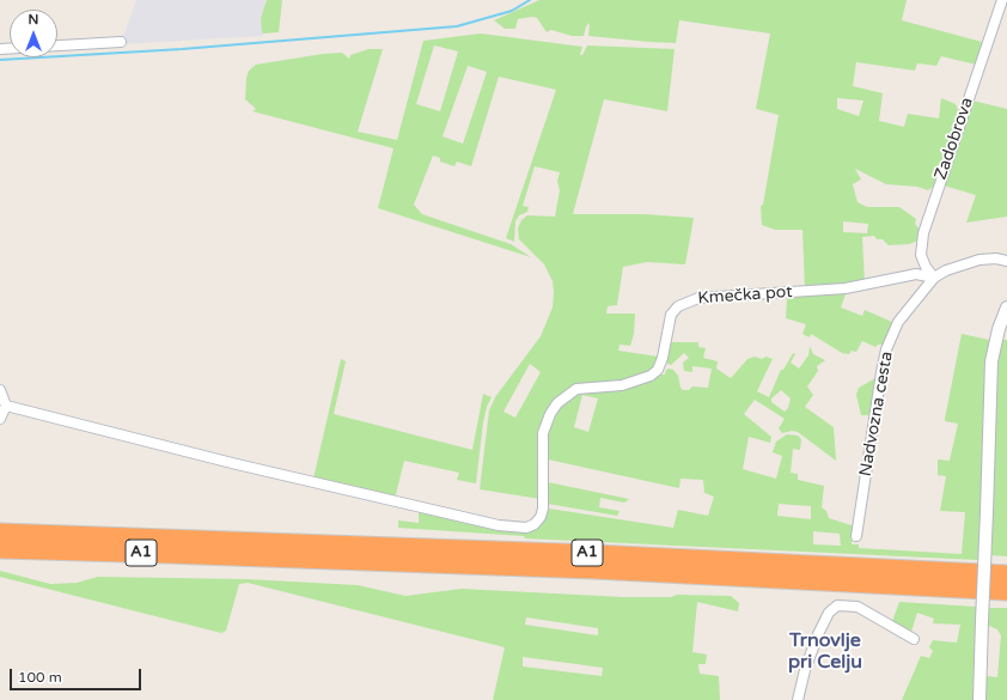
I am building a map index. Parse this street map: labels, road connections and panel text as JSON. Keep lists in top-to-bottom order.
{
  "streets": {
    "highway": ["A1"],
    "street": ["Zadobrova", "Kmečka pot", "Nadvozna cesta"]
  },
  "crossings": [
    ["Zadobrova", "Kmečka pot"],
    ["Zadobrova", "Nadvozna cesta"],
    ["Kmečka pot", "Nadvozna cesta"]
  ],
  "districts": ["Trnovlje pri Celju"],
  "scale_bar": "100 m",
  "north": "top"
}
